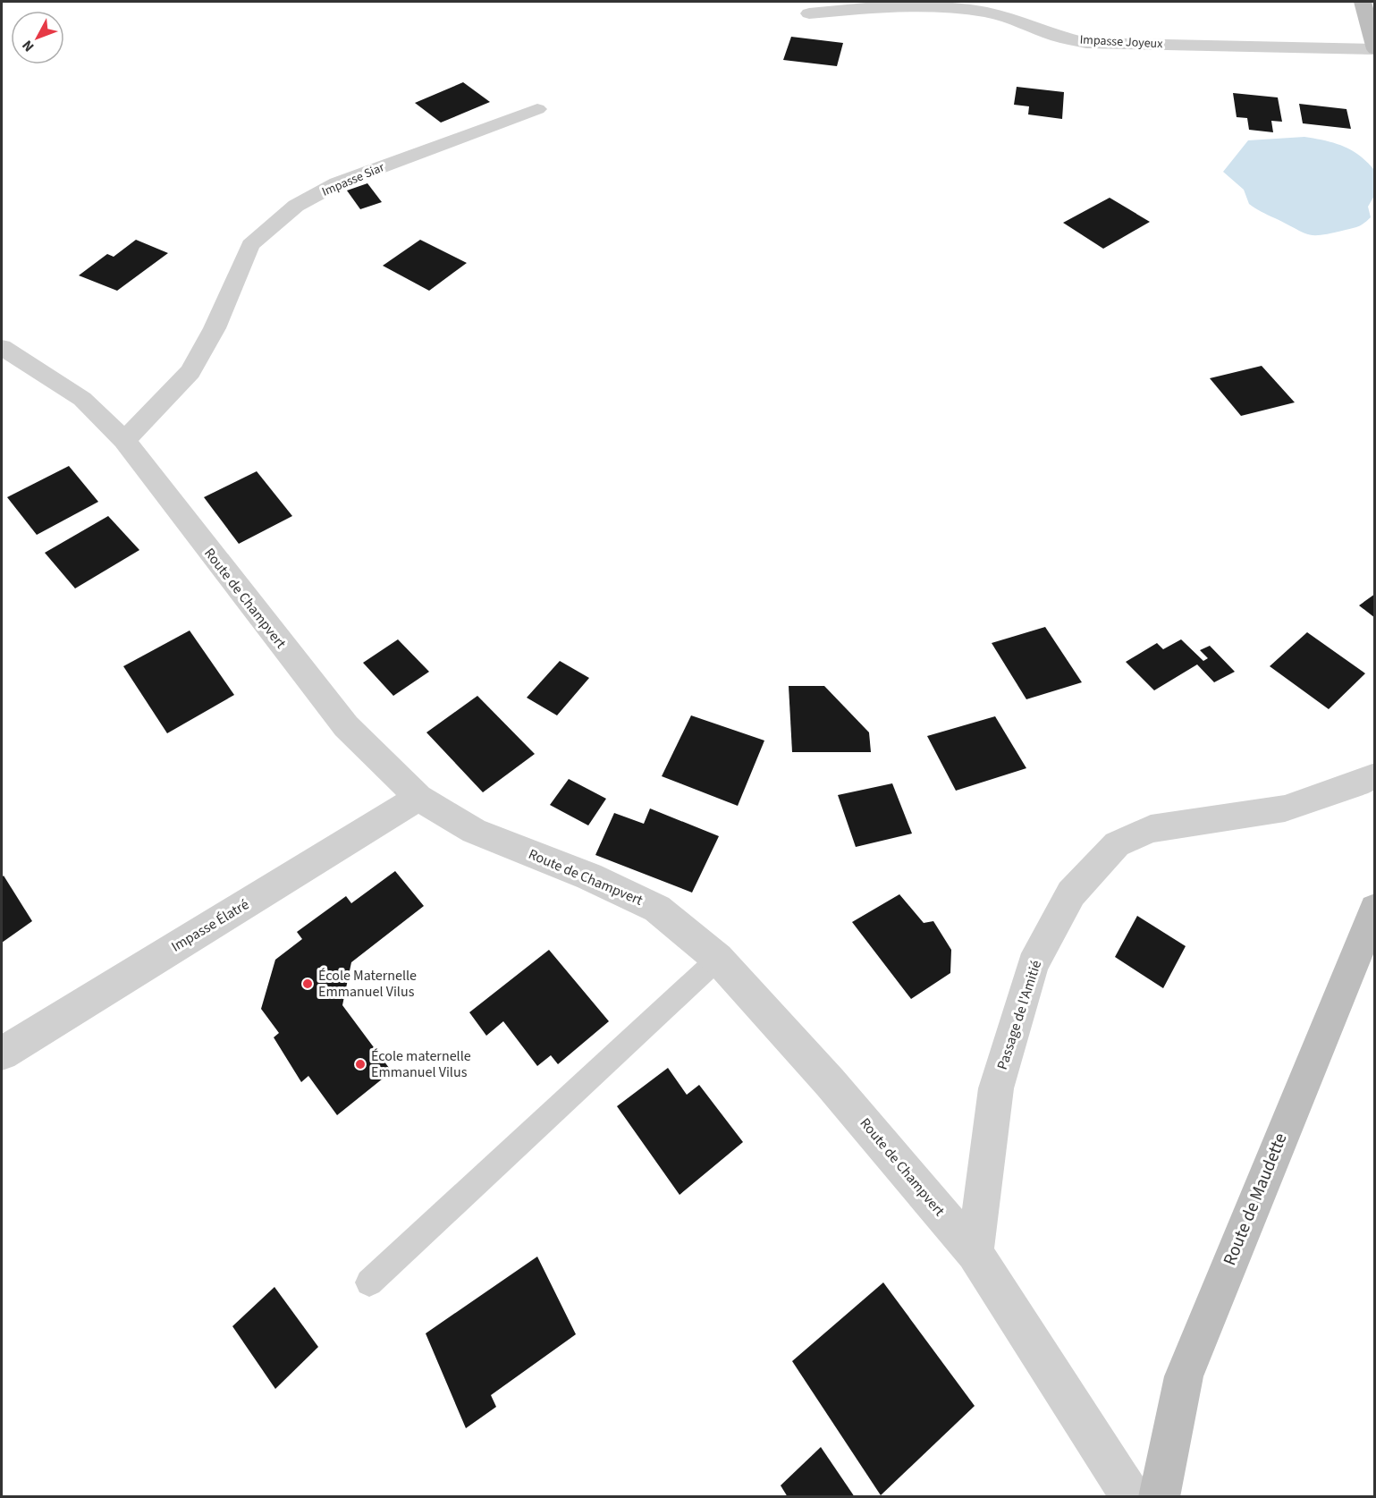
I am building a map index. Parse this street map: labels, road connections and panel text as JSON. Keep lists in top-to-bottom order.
{
  "streets": {
    "street": [
      "Impasse Joyeux",
      "Impasse Siar",
      "Route de Champvert",
      "Impasse Élatré",
      "Passage de l'Amitié",
      "Route de Maudette"
    ]
  },
  "crossings": [
    ["Impasse Siar", "Route de Champvert"],
    ["Route de Champvert", "Impasse Élatré"],
    ["Route de Champvert", "Passage de l'Amitié"]
  ],
  "places": ["École Maternelle Emmanuel Vilus", "École maternelle Emmanuel Vilus"],
  "north": "bottom left"
}
